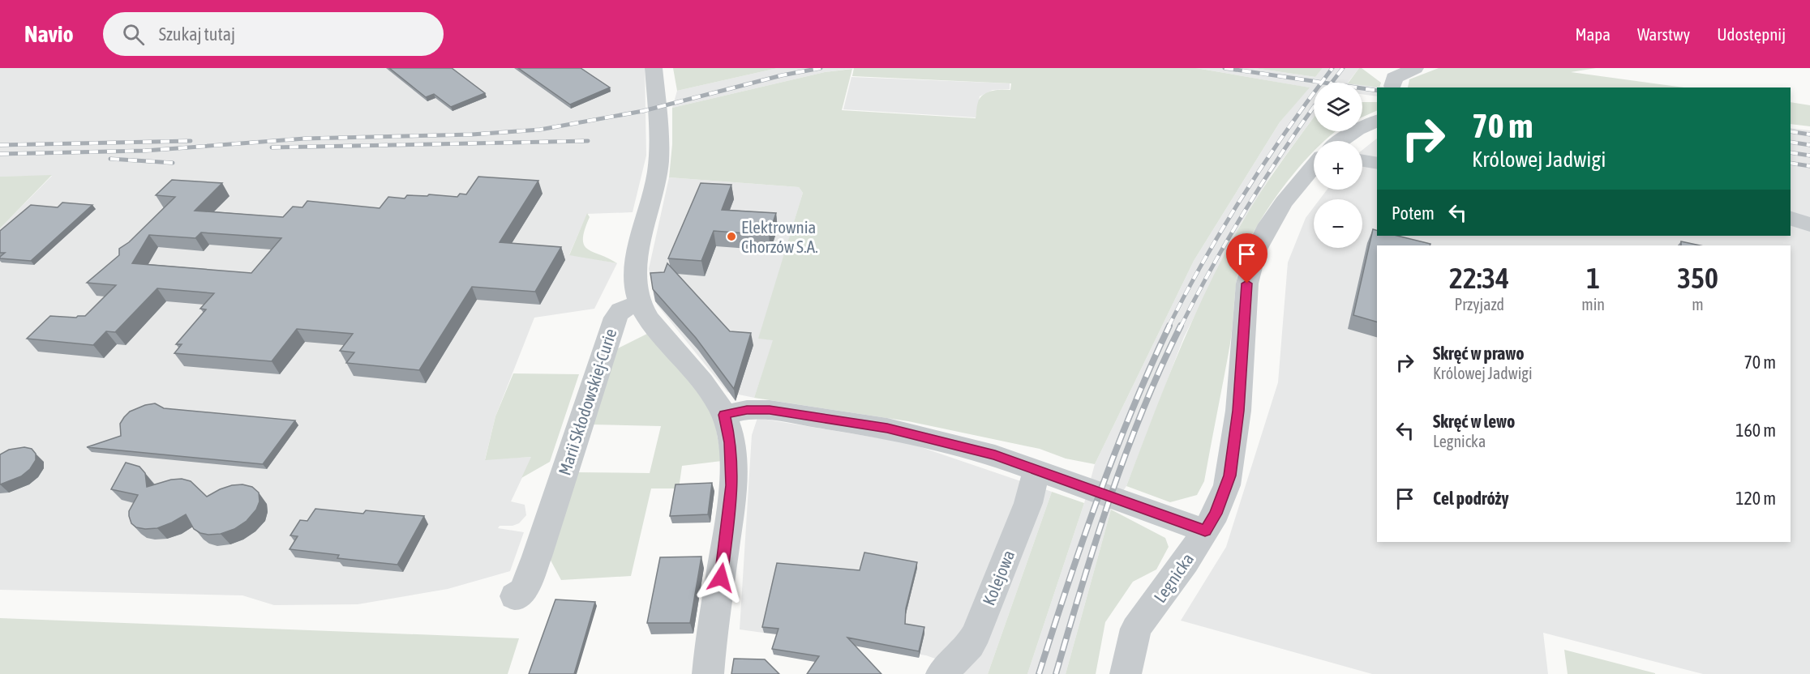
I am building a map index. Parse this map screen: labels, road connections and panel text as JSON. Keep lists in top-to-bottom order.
{
  "streets": {
    "street": ["Marii Skłodowskiej-Curie", "Kolejowa", "Legnicka"]
  },
  "places": ["Elektrownia Chorzów S.A."],
  "page": {
    "header": "Navio",
    "search": "Szukaj tutaj",
    "nav": ["Mapa", "Warstwy", "Udostępnij"],
    "map_buttons": ["+", "−"],
    "turn": ["70 m", "Królowej Jadwigi"],
    "then": "Potem",
    "eta": [
      "22:34",
      "Przyjazd",
      "1",
      "min",
      "350",
      "m"
    ],
    "list": [
      {
        "name": "Skręć w prawo",
        "note": "Królowej Jadwigi",
        "value": "70 m"
      },
      {
        "name": "Skręć w lewo",
        "note": "Legnicka",
        "value": "160 m"
      },
      {
        "name": "Cel podróży",
        "value": "120 m"
      }
    ]
  }
}
